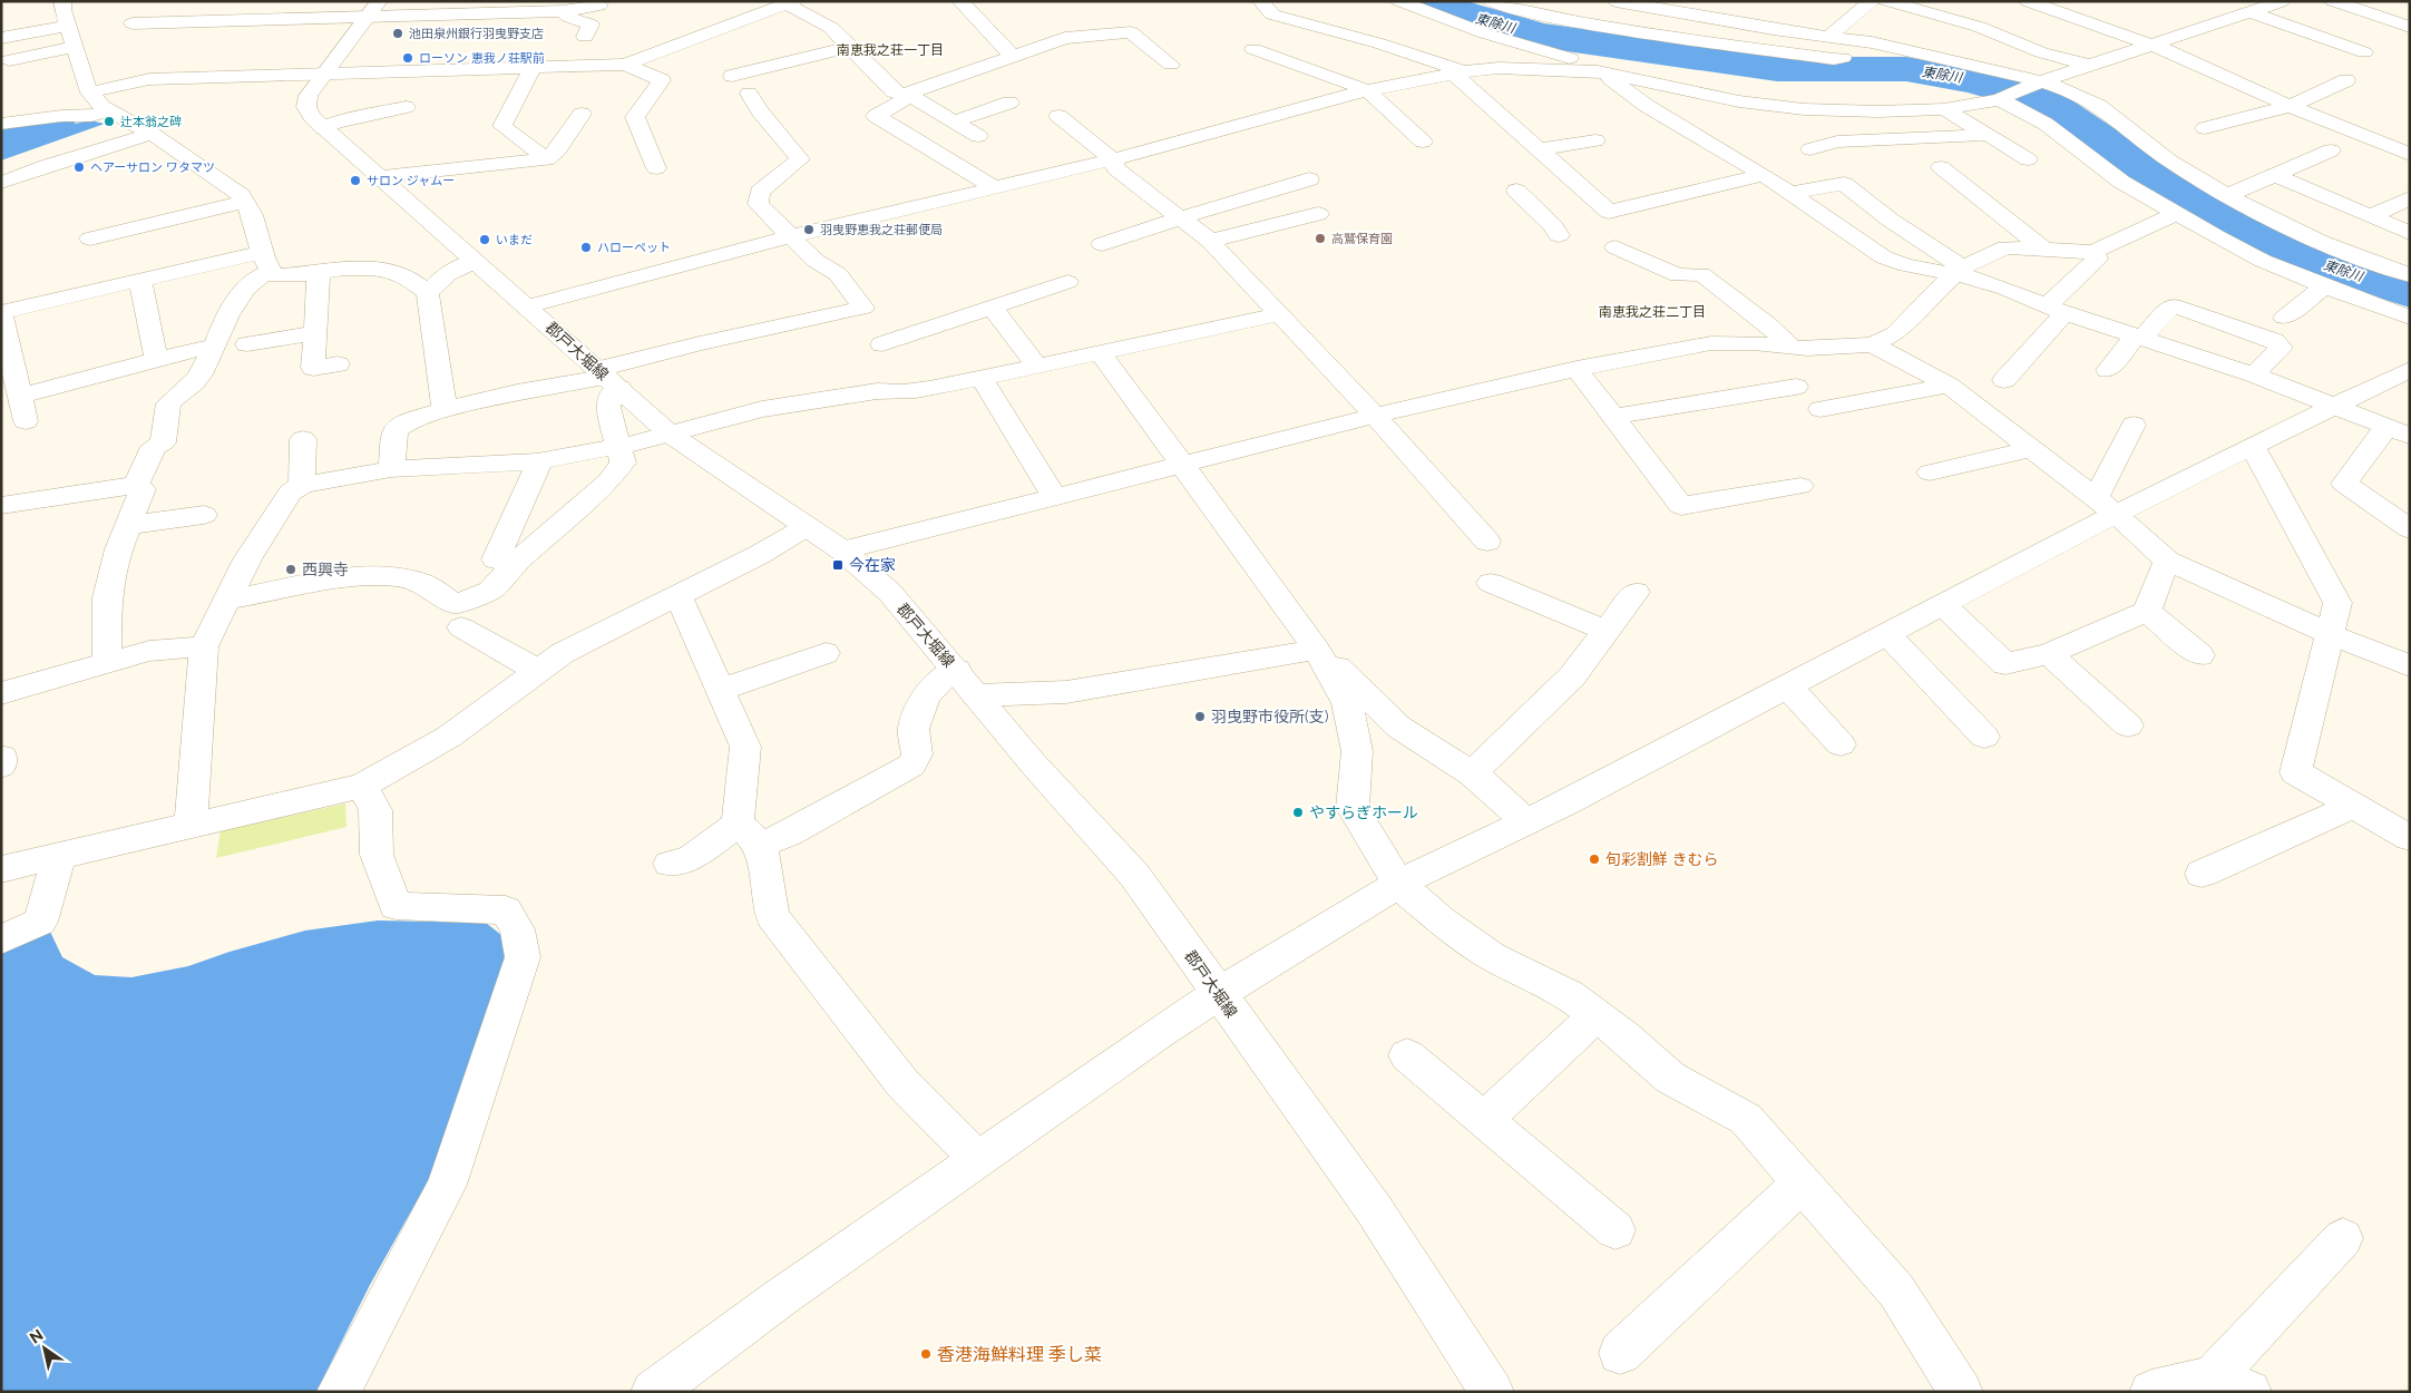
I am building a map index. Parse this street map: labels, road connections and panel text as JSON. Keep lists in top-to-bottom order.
{
  "streets": {
    "street": ["郡戸大堀線"]
  },
  "districts": ["南恵我之荘一丁目", "南恵我之荘二丁目"],
  "water": ["東除川"],
  "places": {
    "other": [
      "池田泉州銀行羽曳野支店",
      "ローソン 恵我ノ荘駅前",
      "辻本翁之碑",
      "ヘアーサロン ワタマツ",
      "サロン ジャムー",
      "羽曳野恵我之荘郵便局",
      "高鷲保育園",
      "いまだ",
      "ハローペット",
      "西興寺",
      "羽曳野市役所(支)",
      "やすらぎホール",
      "旬彩割鮮 きむら",
      "香港海鮮料理 季し菜"
    ],
    "transit": ["今在家"]
  },
  "north": "top left"
}
